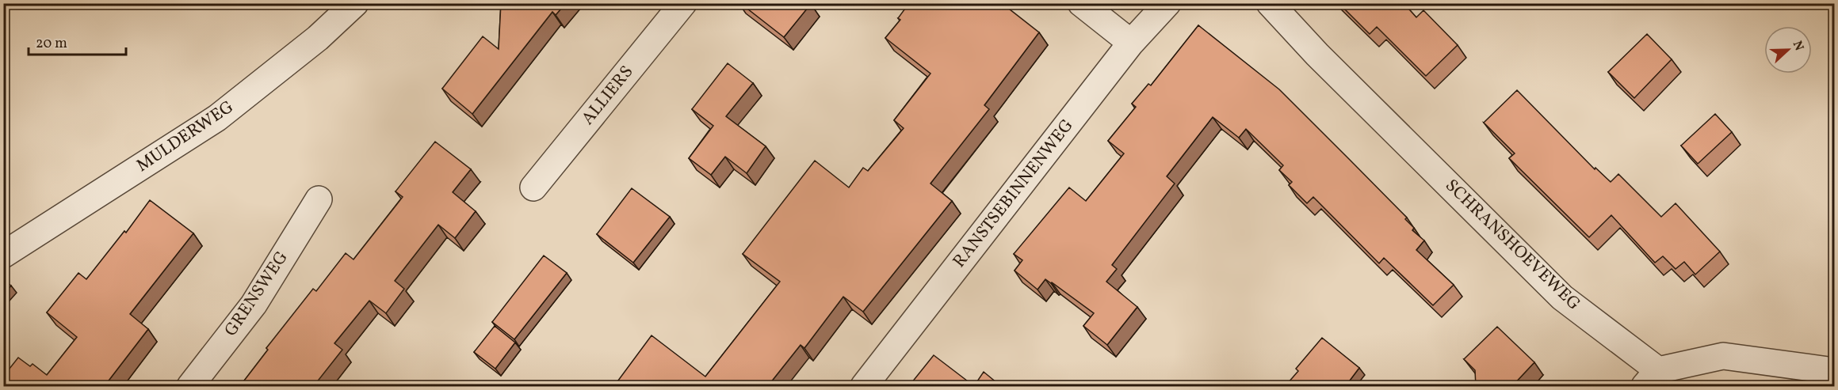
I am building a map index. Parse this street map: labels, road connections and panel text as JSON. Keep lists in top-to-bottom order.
{
  "streets": {
    "street": [
      "ALLIERS",
      "MULDERWEG",
      "RANSTSEBINNENWEG",
      "SCHRANSHOEVEWEG",
      "GRENSWEG"
    ]
  },
  "scale_bar": "20 m",
  "north": "right"
}
